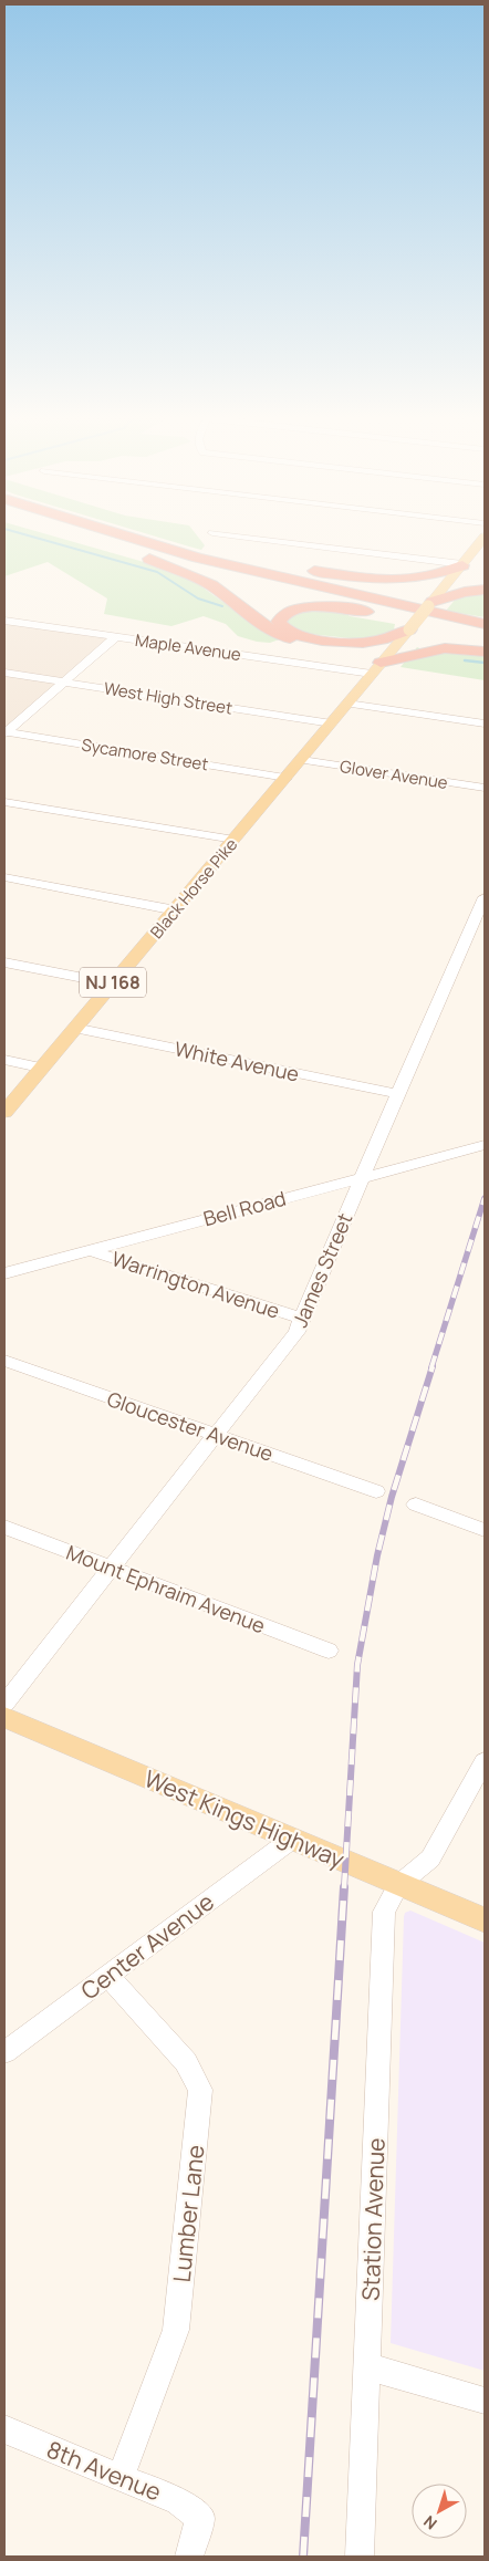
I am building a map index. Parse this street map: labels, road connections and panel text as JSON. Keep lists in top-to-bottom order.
{
  "streets": {
    "main road": ["Black Horse Pike", "NJ 168", "West Kings Highway"],
    "street": [
      "Maple Avenue",
      "West High Street",
      "Sycamore Street",
      "Glover Avenue",
      "White Avenue",
      "Bell Road",
      "James Street",
      "Warrington Avenue",
      "Gloucester Avenue",
      "Mount Ephraim Avenue",
      "Center Avenue",
      "Lumber Lane",
      "Station Avenue",
      "8th Avenue"
    ]
  },
  "crossings": [
    ["Maple Avenue", "Black Horse Pike"],
    ["Maple Avenue", "NJ 168"],
    ["West High Street", "Black Horse Pike"],
    ["Sycamore Street", "Black Horse Pike"],
    ["Glover Avenue", "Black Horse Pike"],
    ["Black Horse Pike", "NJ 168"],
    ["Black Horse Pike", "White Avenue"],
    ["White Avenue", "James Street"],
    ["Bell Road", "James Street"],
    ["Bell Road", "Warrington Avenue"],
    ["James Street", "Warrington Avenue"],
    ["James Street", "Gloucester Avenue"],
    ["James Street", "Mount Ephraim Avenue"],
    ["West Kings Highway", "Center Avenue"],
    ["West Kings Highway", "Station Avenue"],
    ["Center Avenue", "Lumber Lane"],
    ["Lumber Lane", "8th Avenue"]
  ],
  "north": "bottom left"
}
